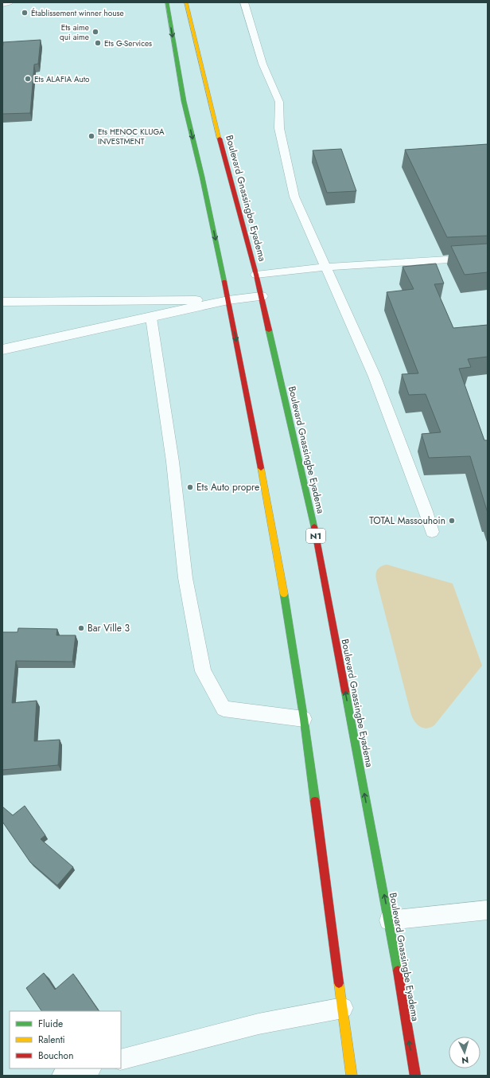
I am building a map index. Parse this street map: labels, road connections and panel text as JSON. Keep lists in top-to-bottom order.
{
  "streets": {
    "highway": ["Boulevard Gnassingbe Eyadema", "N1"]
  },
  "places": [
    "Établissement winner house",
    "Ets aime qui aime",
    "Ets G-Services",
    "Ets ALAFIA Auto",
    "Ets HENOC KLUGA INVESTMENT",
    "Ets Auto propre",
    "TOTAL Massouhoin",
    "Bar Ville 3"
  ],
  "legend": ["Fluide", "Ralenti", "Bouchon"],
  "north": "bottom"
}
